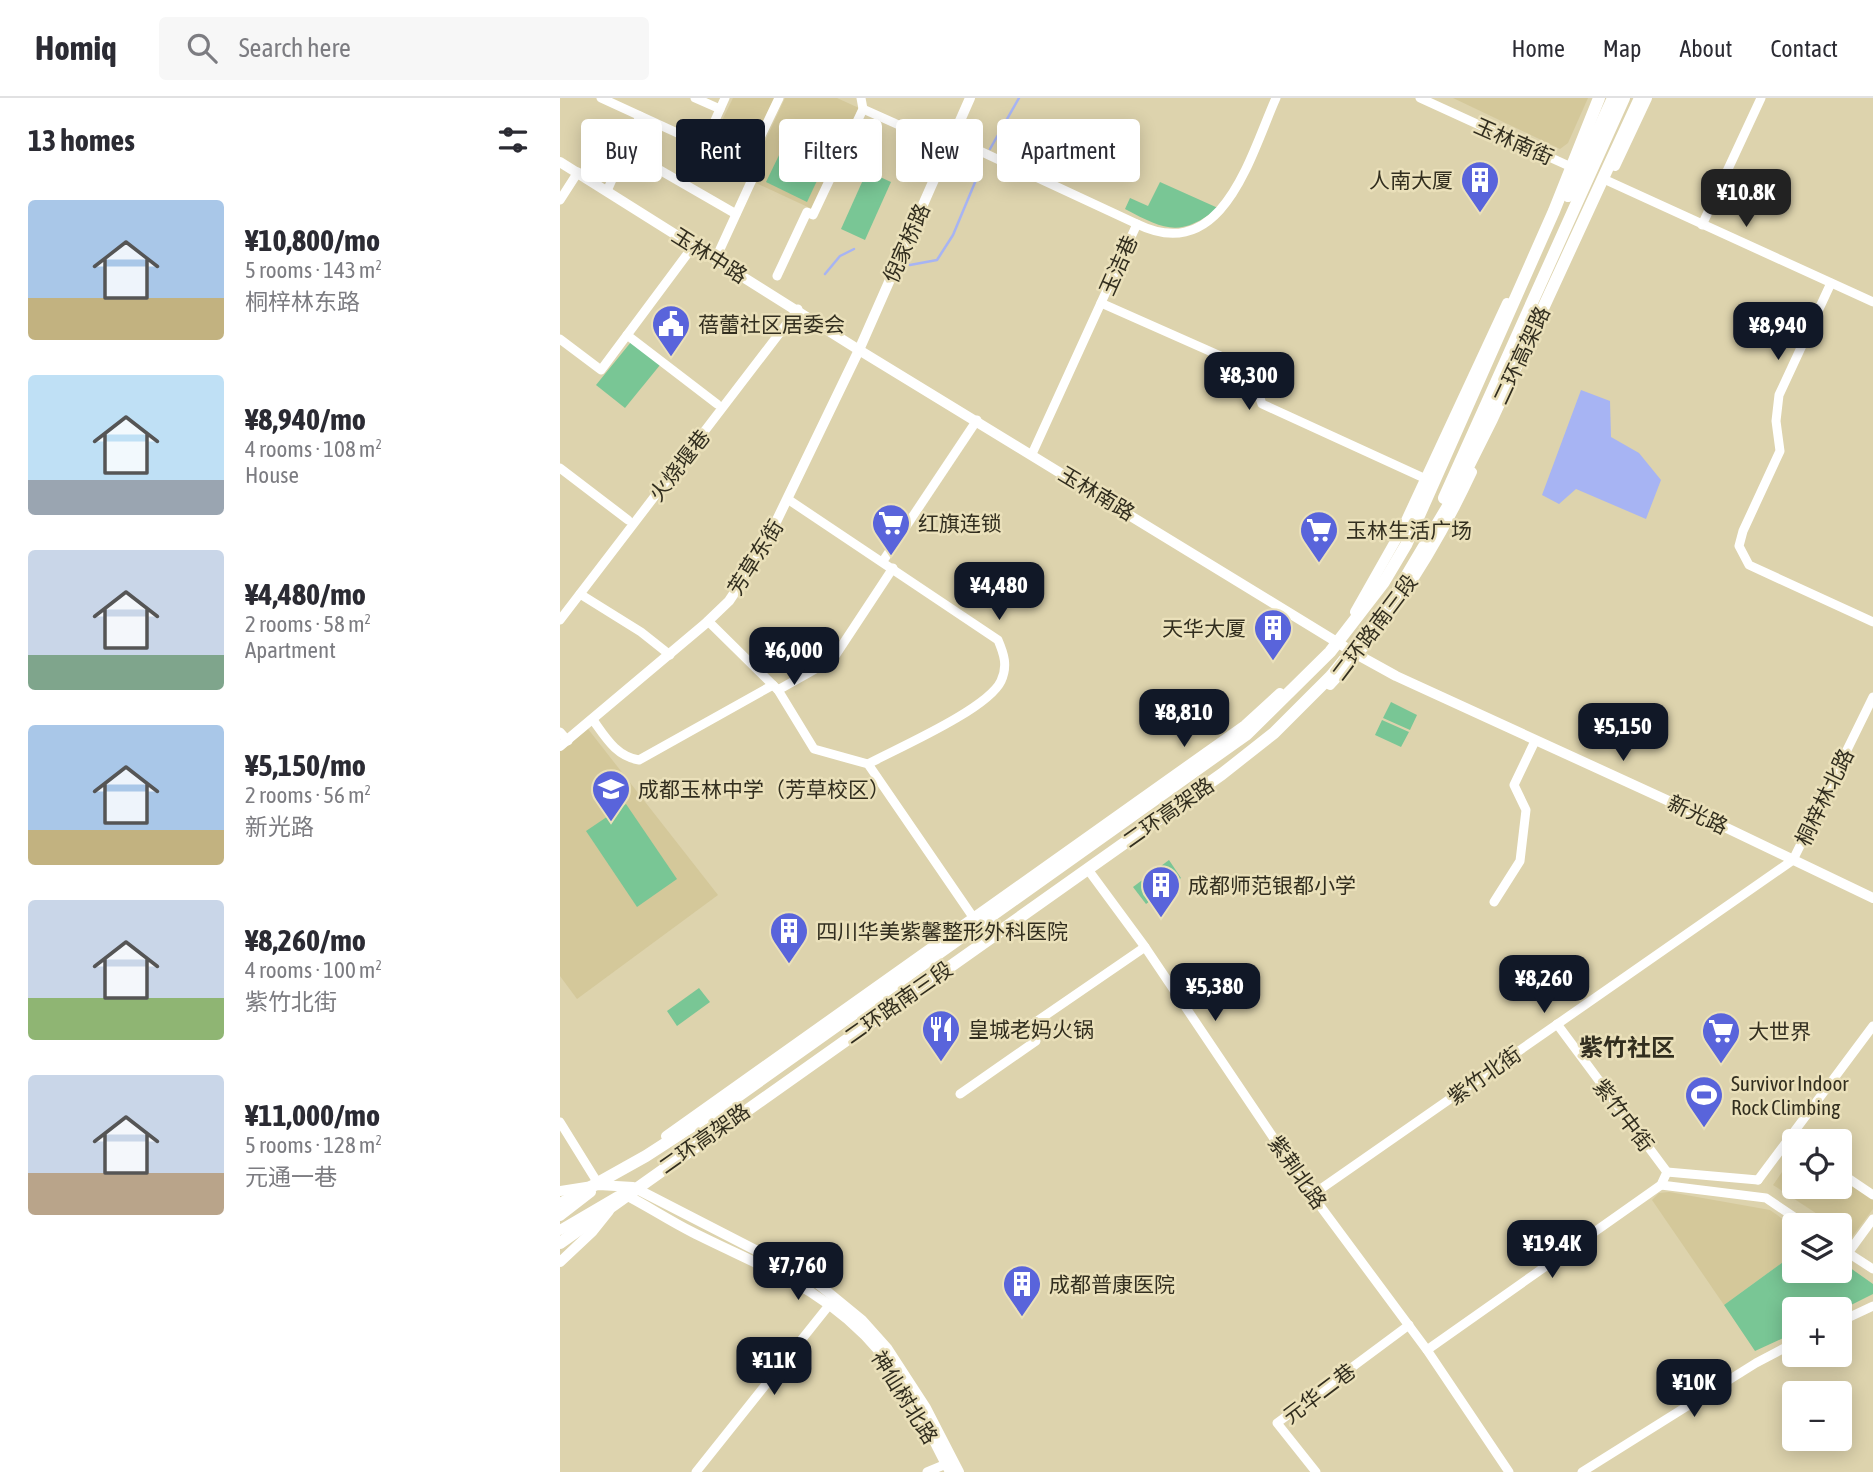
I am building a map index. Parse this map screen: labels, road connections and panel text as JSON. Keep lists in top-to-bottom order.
{
  "streets": {
    "highway": ["二环高架路"],
    "main road": [
      "倪家桥路",
      "玉林中路",
      "玉林南路",
      "芳草东街",
      "二环路南三段",
      "新光路",
      "神仙树北路"
    ],
    "street": [
      "玉林南街",
      "玉洁巷",
      "火烧堰巷",
      "桐梓林北路",
      "紫竹北街",
      "紫竹中街",
      "紫荆北路",
      "元华二巷"
    ]
  },
  "crossings": [
    ["玉林南街", "二环路南三段"],
    ["倪家桥路", "玉林中路"],
    ["倪家桥路", "玉林南路"],
    ["倪家桥路", "芳草东街"],
    ["玉林中路", "火烧堰巷"],
    ["玉林中路", "玉林南路"],
    ["玉林中路", "芳草东街"],
    ["玉洁巷", "玉林南路"],
    ["二环高架路", "二环路南三段"],
    ["玉林南路", "芳草东街"],
    ["玉林南路", "二环路南三段"],
    ["玉林南路", "新光路"],
    ["二环路南三段", "新光路"],
    ["二环路南三段", "紫荆北路"],
    ["二环路南三段", "神仙树北路"],
    ["桐梓林北路", "新光路"],
    ["桐梓林北路", "紫竹北街"],
    ["新光路", "紫竹北街"],
    ["紫竹北街", "紫竹中街"],
    ["紫竹北街", "紫荆北路"],
    ["紫荆北路", "元华二巷"]
  ],
  "districts": ["紫竹社区"],
  "places": {
    "building": [
      "人南大厦",
      "天华大厦",
      "成都师范银都小学",
      "四川华美紫馨整形外科医院",
      "成都普康医院"
    ],
    "public building": ["蓓蕾社区居委会"],
    "supermarket": ["红旗连锁", "玉林生活广场", "大世界"],
    "school or university": ["成都玉林中学（芳草校区）"],
    "restaurant": ["皇城老妈火锅"],
    "sports": ["Survivor Indoor Rock Climbing"]
  },
  "page": {
    "header": "Homiq",
    "search": "Search here",
    "nav": [
      "Home",
      "Map",
      "About",
      "Contact"
    ],
    "heading": "13 homes",
    "chip": [
      "Buy",
      "Rent",
      "Filters",
      "New",
      "Apartment"
    ],
    "price": [
      "¥10.8K",
      "¥8,940",
      "¥8,300",
      "¥4,480",
      "¥6,000",
      "¥8,810",
      "¥5,150",
      "¥8,260",
      "¥5,380",
      "¥19.4K",
      "¥7,760",
      "¥11K",
      "¥10K"
    ],
    "list": [
      {
        "name": "¥10,800/mo",
        "note": "5 rooms · 143 m² · 桐梓林东路"
      },
      {
        "name": "¥8,940/mo",
        "note": "4 rooms · 108 m² · House"
      },
      {
        "name": "¥4,480/mo",
        "note": "2 rooms · 58 m² · Apartment"
      },
      {
        "name": "¥5,150/mo",
        "note": "2 rooms · 56 m² · 新光路"
      },
      {
        "name": "¥8,260/mo",
        "note": "4 rooms · 100 m² · 紫竹北街"
      },
      {
        "name": "¥11,000/mo",
        "note": "5 rooms · 128 m² · 元通一巷"
      }
    ],
    "map_buttons": ["+", "−"]
  }
}
